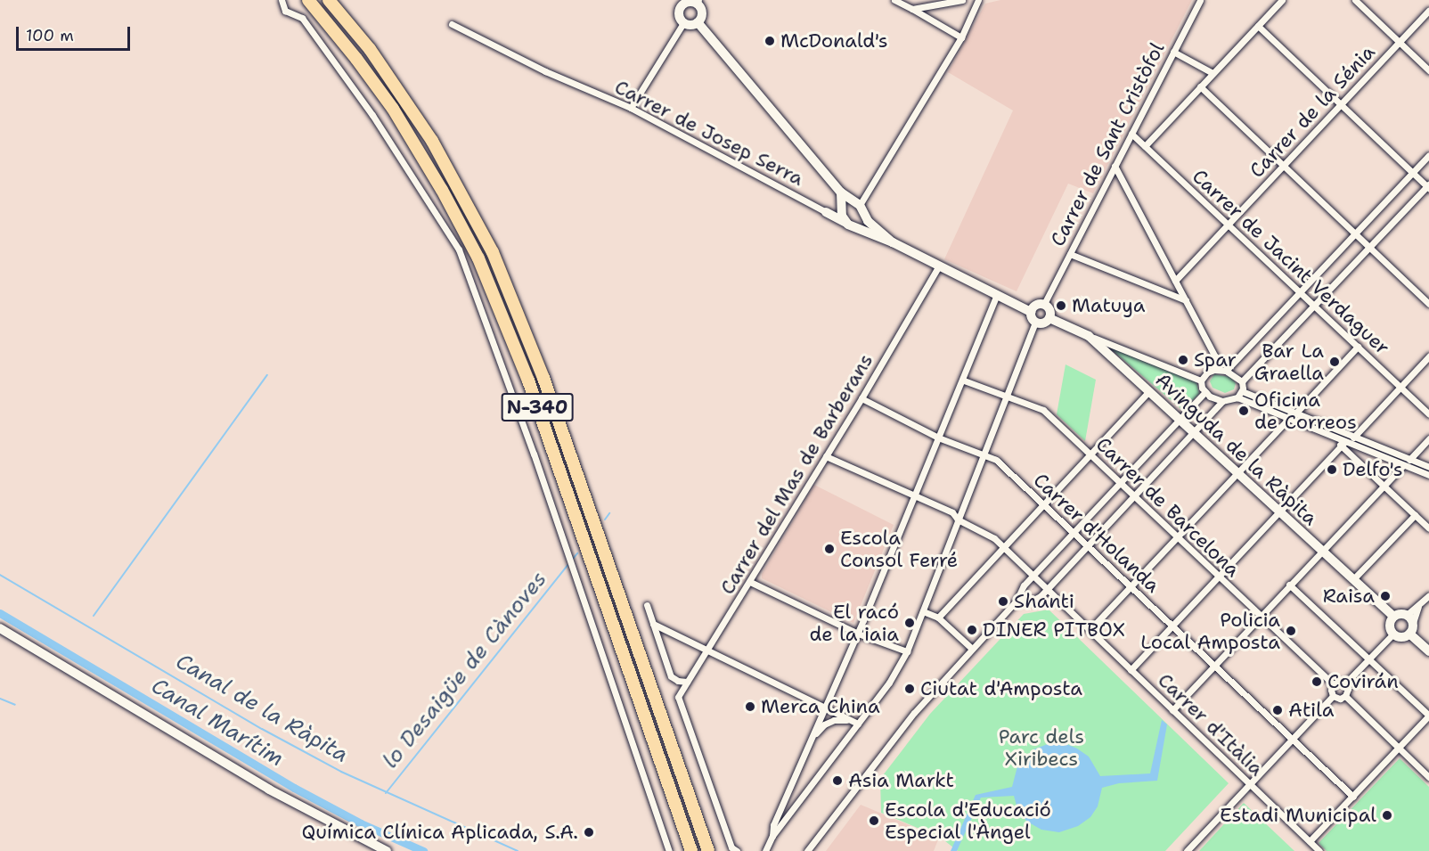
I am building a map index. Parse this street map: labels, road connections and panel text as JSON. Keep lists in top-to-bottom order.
{
  "streets": {
    "highway": ["N-340"],
    "street": [
      "Carrer de la Sénia",
      "Carrer de Josep Serra",
      "Carrer de Sant Cristòfol",
      "Carrer de Jacint Verdaguer",
      "Avinguda de la Ràpita",
      "Carrer del Mas de Barberans",
      "Carrer de Barcelona",
      "Carrer d'Holanda",
      "Carrer d'Itàlia"
    ]
  },
  "crossings": [
    ["Carrer de la Sénia", "Carrer de Jacint Verdaguer"],
    ["Carrer de Sant Cristòfol", "Carrer de Jacint Verdaguer"],
    ["Carrer de Sant Cristòfol", "Avinguda de la Ràpita"],
    ["Carrer del Mas de Barberans", "Carrer d'Holanda"],
    ["Carrer del Mas de Barberans", "Carrer d'Itàlia"]
  ],
  "water": ["lo Desaigüe de Cànoves", "Canal de la Ràpita", "Canal Marítim"],
  "parks": ["Parc dels Xiribecs"],
  "places": [
    "McDonald's",
    "Matuya",
    "Spar",
    "Bar La Graella",
    "Oficina de Correos",
    "Delfo's",
    "Escola Consol Ferré",
    "Raisa",
    "Shanti",
    "El racó de la iaia",
    "DINER PITBOX",
    "Policia Local Amposta",
    "Covirán",
    "Ciutat d'Amposta",
    "Merca China",
    "Atila",
    "Asia Markt",
    "Estadi Municipal",
    "Escola d'Educació Especial l'Àngel",
    "Química Clínica Aplicada, S.A."
  ],
  "scale_bar": "100 m"
}
